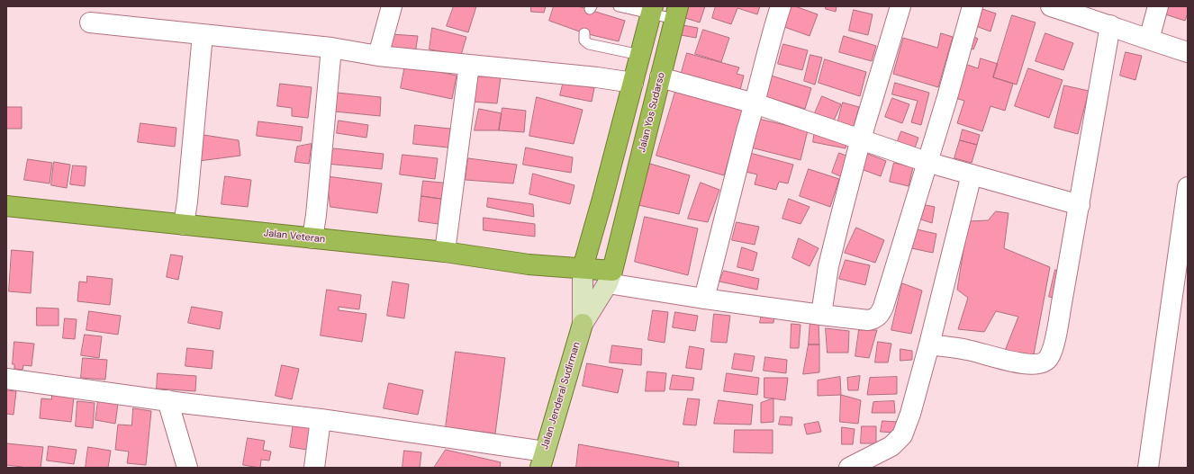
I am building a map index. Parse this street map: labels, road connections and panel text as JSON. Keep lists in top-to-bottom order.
{
  "streets": {
    "highway": ["Jalan Yos Sudarso", "Jalan Veteran"],
    "main road": ["Jalan Jenderal Sudirman"]
  },
  "crossings": [
    ["Jalan Yos Sudarso", "Jalan Veteran"]
  ]
}
